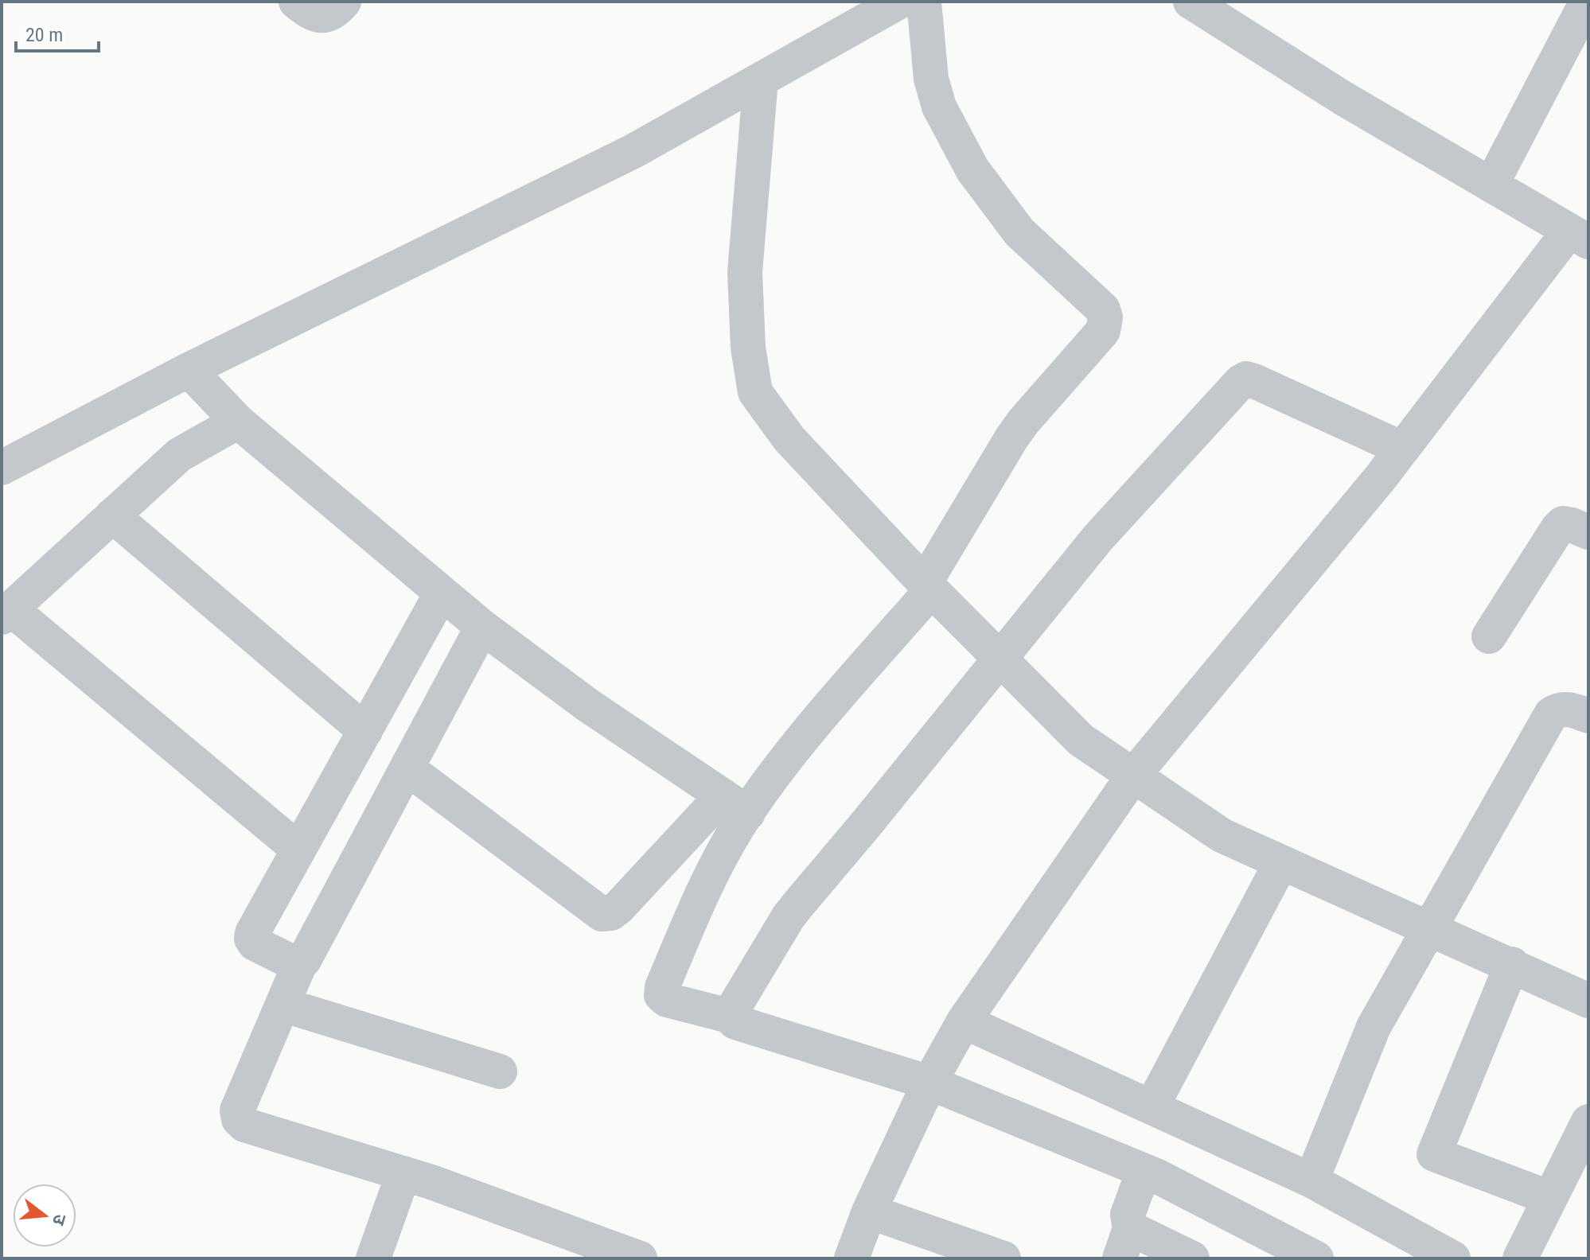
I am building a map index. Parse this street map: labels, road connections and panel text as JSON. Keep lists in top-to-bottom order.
{
  "scale_bar": "20 m",
  "north": "right"
}
